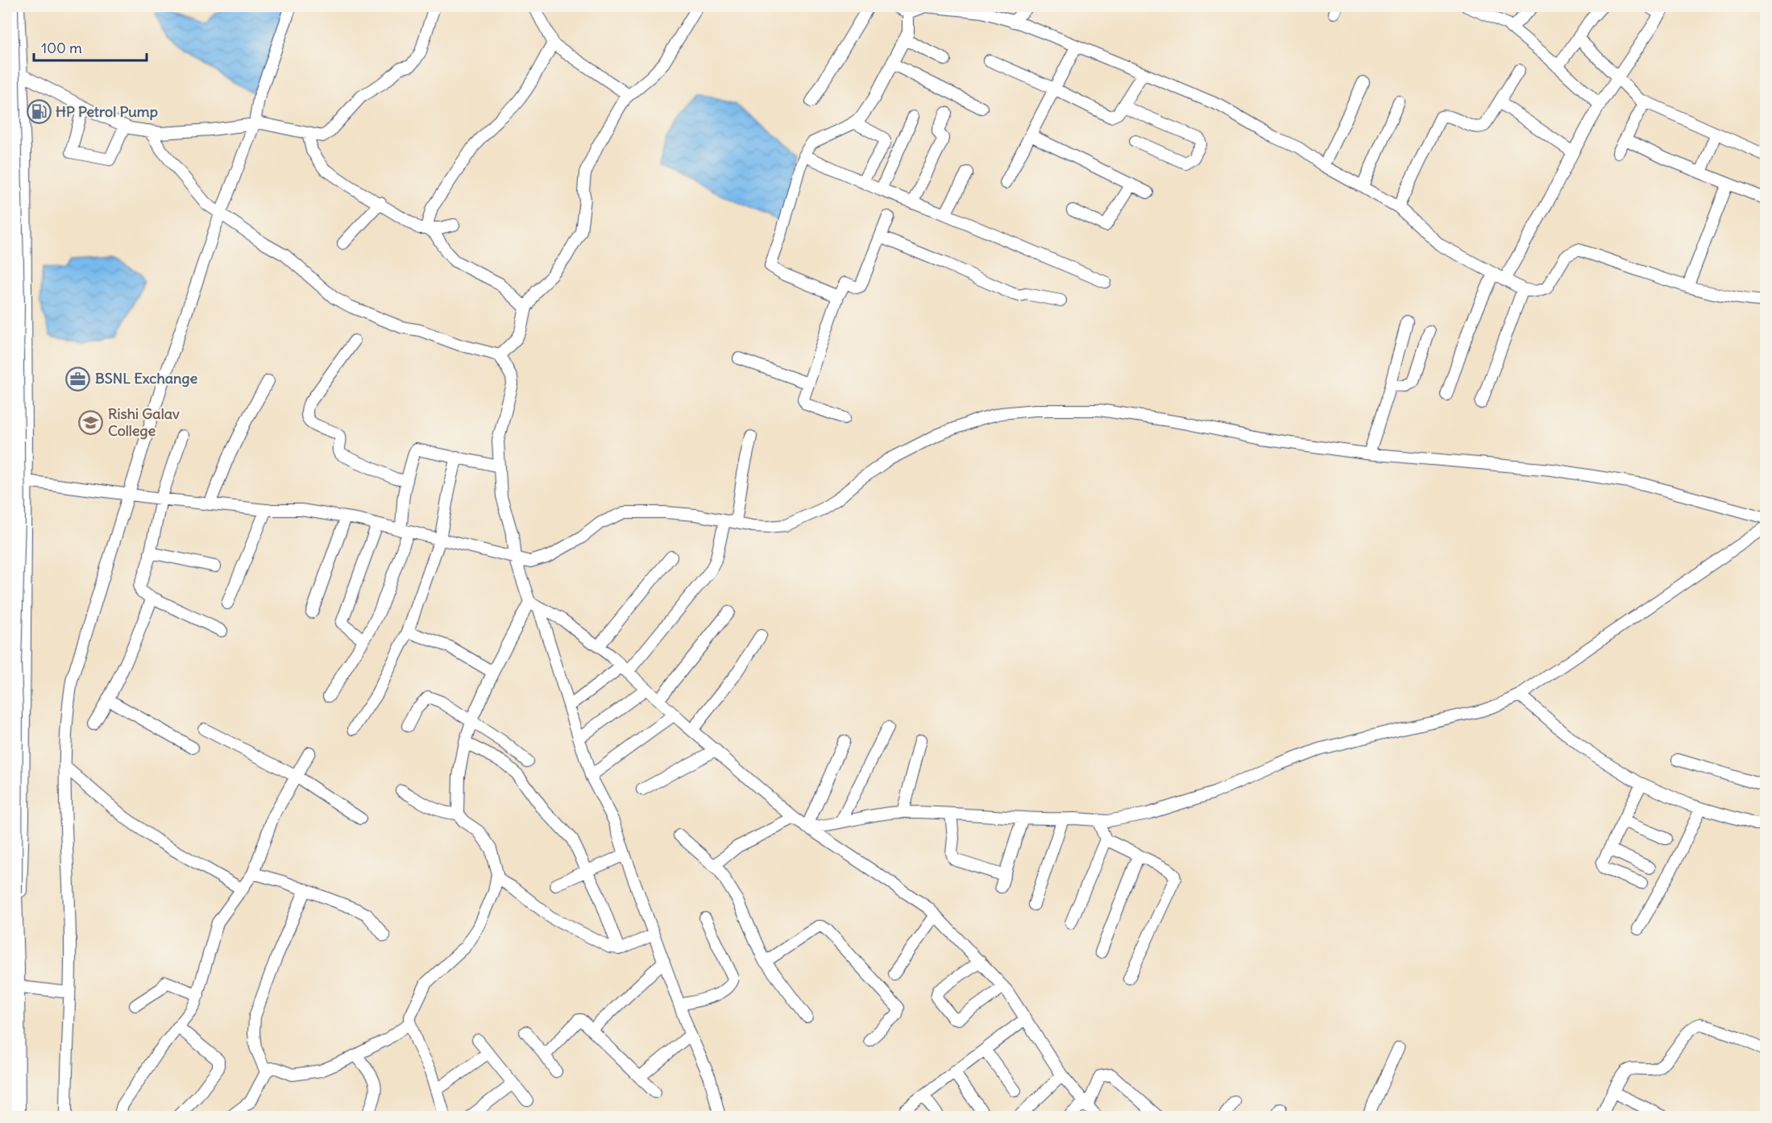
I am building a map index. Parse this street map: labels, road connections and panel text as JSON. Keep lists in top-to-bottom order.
{
  "places": {
    "fuel station": ["HP Petrol Pump"],
    "office": ["BSNL Exchange"],
    "school or university": ["Rishi Galav College"]
  },
  "scale_bar": "100 m"
}
